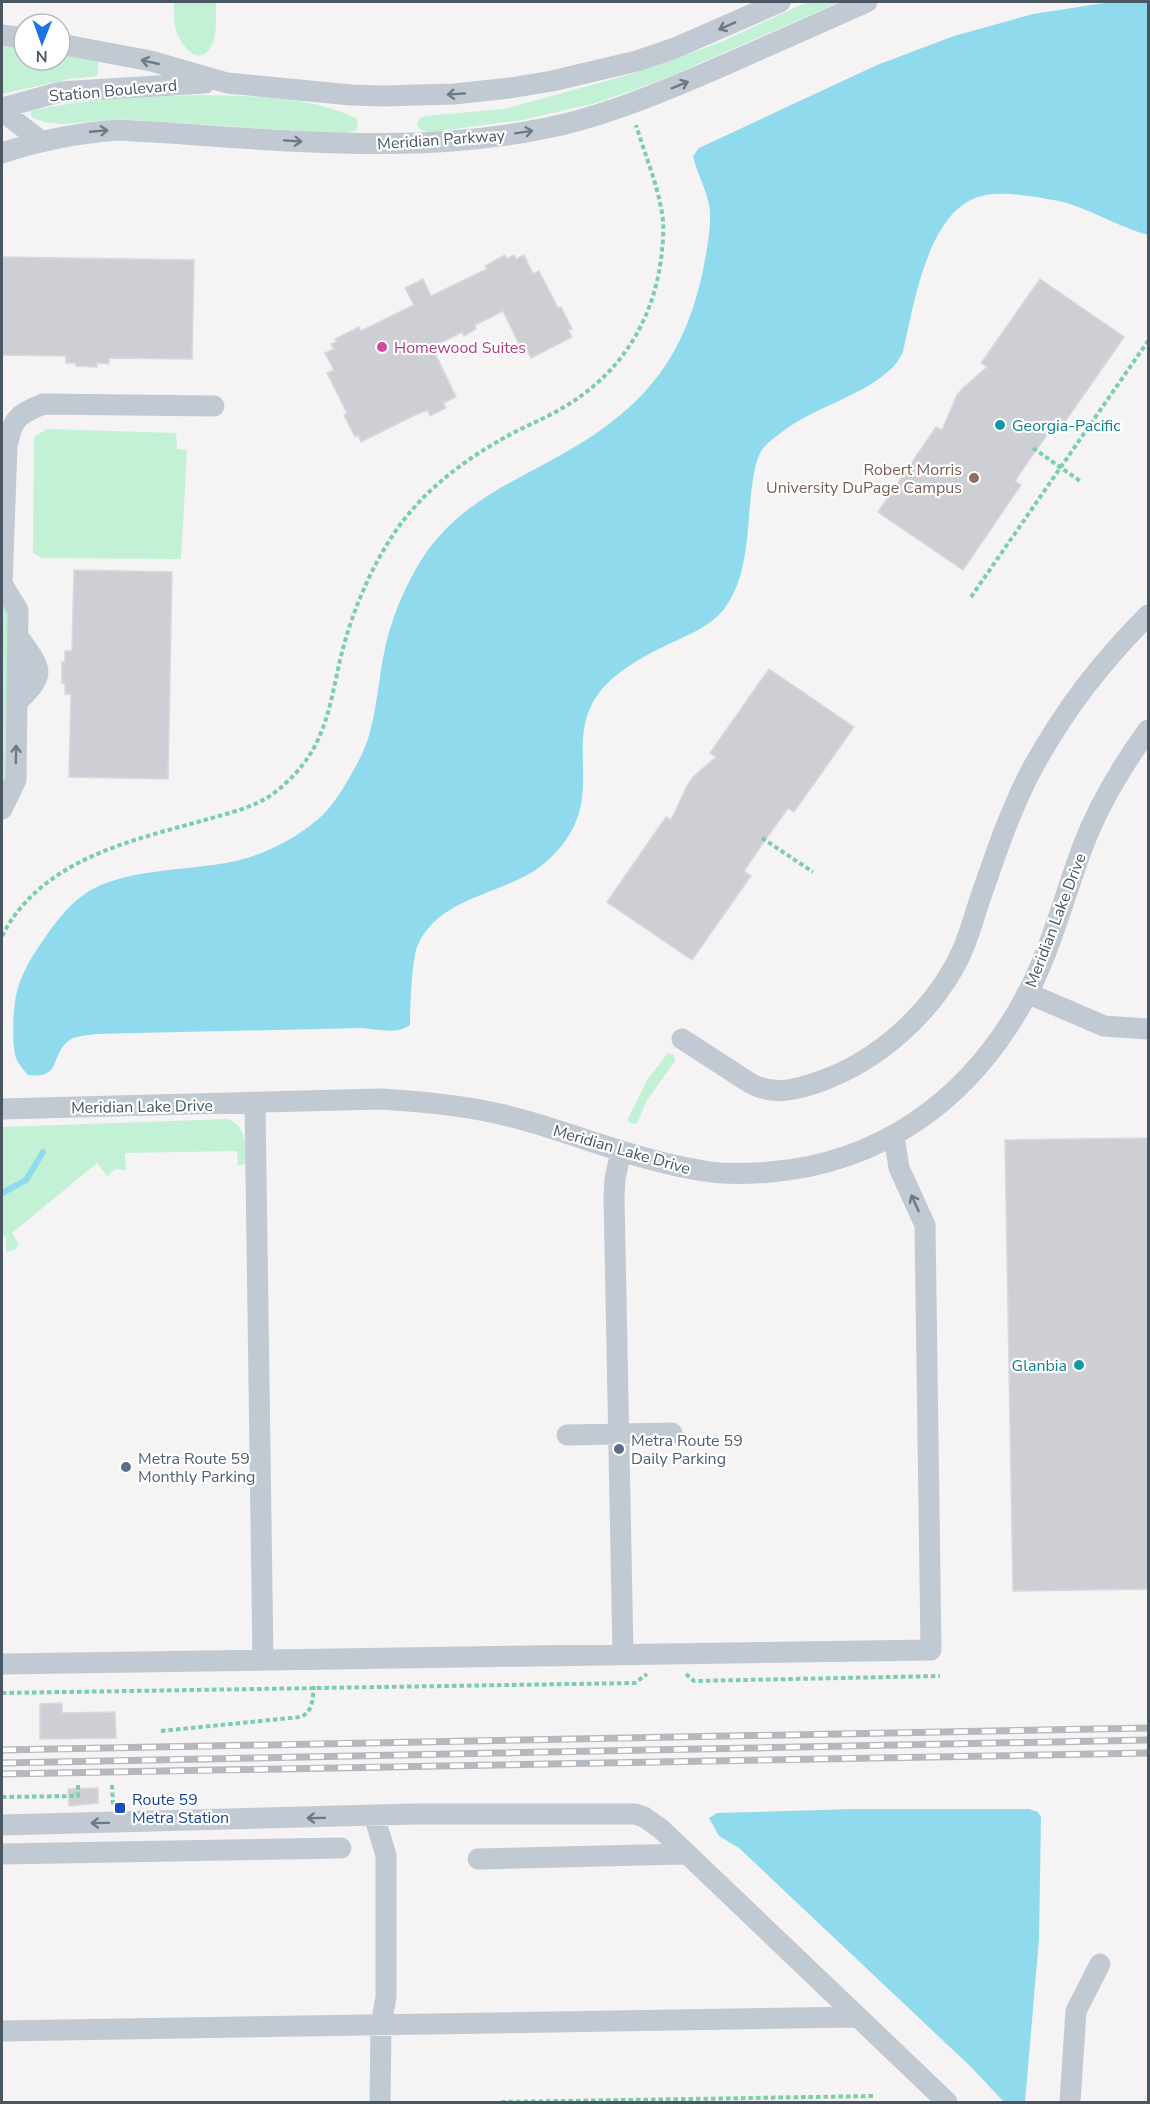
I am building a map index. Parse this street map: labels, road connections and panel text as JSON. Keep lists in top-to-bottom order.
{
  "streets": {
    "street": ["Station Boulevard", "Meridian Parkway", "Meridian Lake Drive"]
  },
  "places": {
    "other": [
      "Homewood Suites",
      "Georgia-Pacific",
      "Robert Morris University DuPage Campus",
      "Glanbia",
      "Metra Route 59 Daily Parking",
      "Metra Route 59 Monthly Parking"
    ],
    "transit": ["Route 59 Metra Station"]
  },
  "north": "bottom"
}
